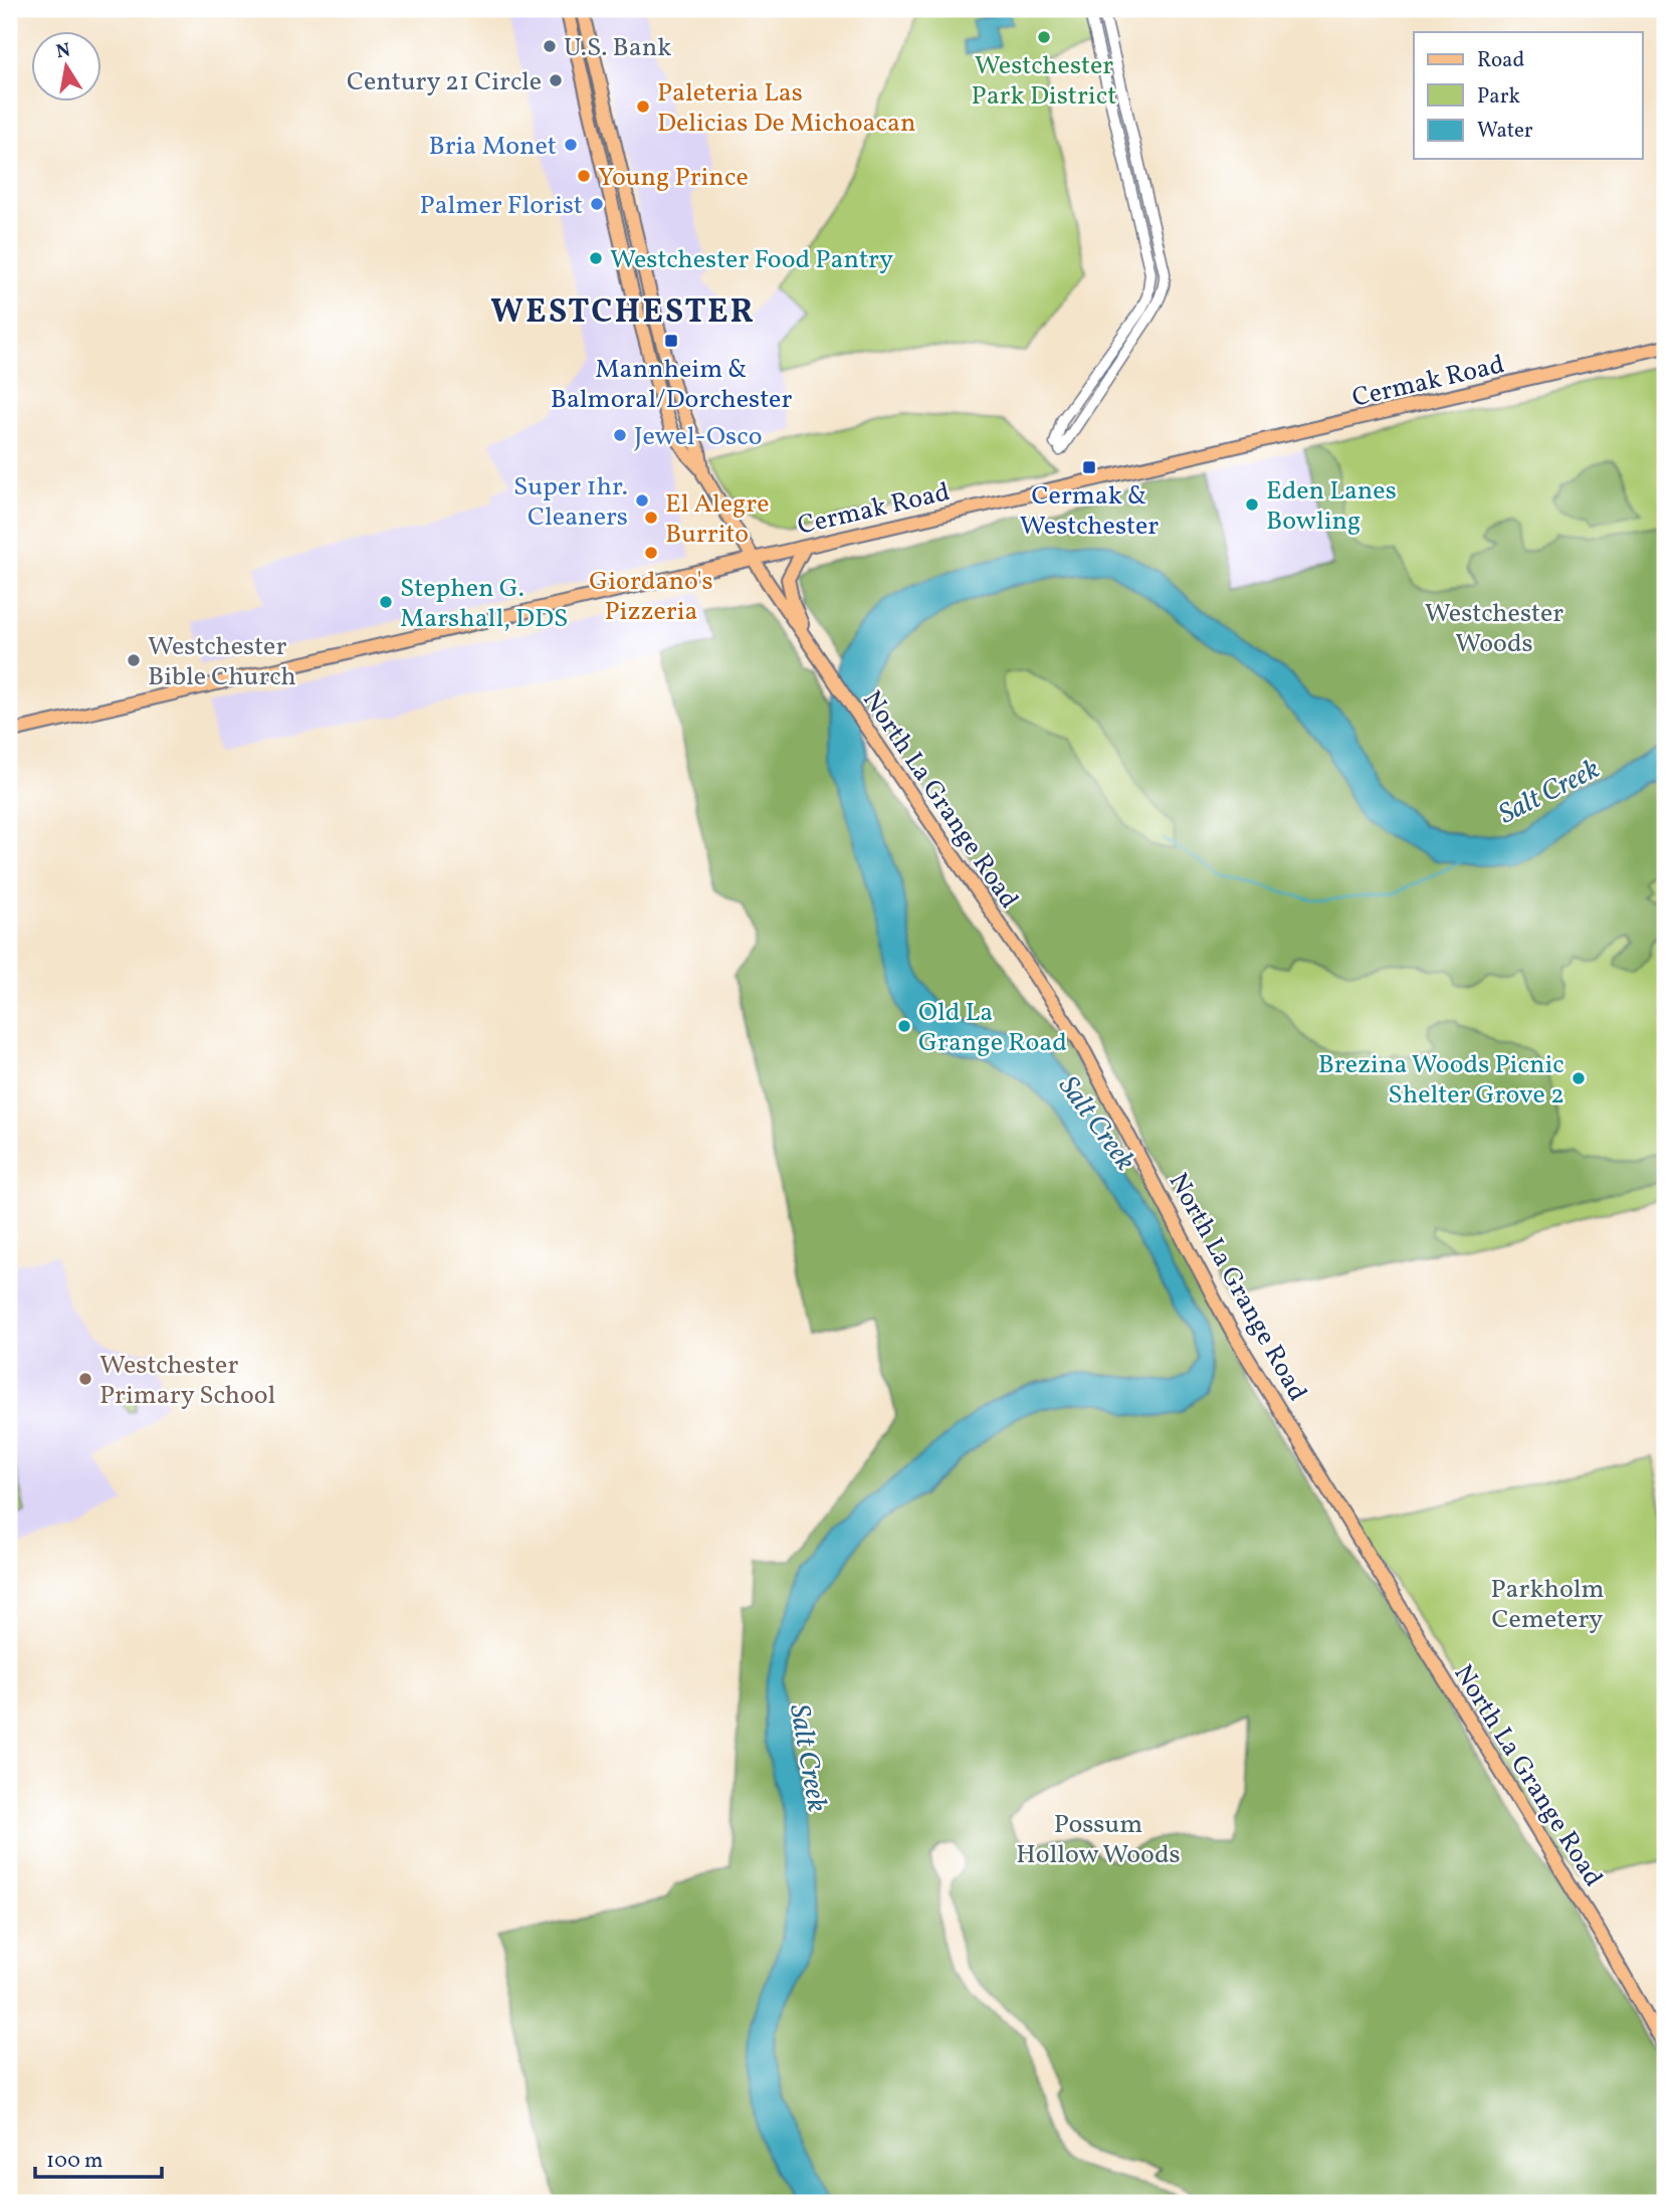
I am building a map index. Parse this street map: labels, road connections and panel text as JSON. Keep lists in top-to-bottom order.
{
  "streets": {
    "main road": ["Cermak Road", "North La Grange Road"]
  },
  "crossings": [
    ["Cermak Road", "North La Grange Road"]
  ],
  "districts": ["WESTCHESTER"],
  "water": ["Salt Creek"],
  "parks": ["Westchester Woods", "Parkholm Cemetery", "Possum Hollow Woods"],
  "places": {
    "other": [
      "Westchester Park District",
      "U.S. Bank",
      "Century 21 Circle",
      "Paleteria Las Delicias De Michoacan",
      "Bria Monet",
      "Young Prince",
      "Palmer Florist",
      "Westchester Food Pantry",
      "Jewel-Osco",
      "Super 1hr. Cleaners",
      "Eden Lanes Bowling",
      "El Alegre Burrito",
      "Giordano's Pizzeria",
      "Stephen G. Marshall, DDS",
      "Westchester Bible Church",
      "Old La Grange Road",
      "Brezina Woods Picnic Shelter Grove 2",
      "Westchester Primary School"
    ],
    "transit": ["Mannheim & Balmoral/Dorchester", "Cermak & Westchester"]
  },
  "legend": ["Road", "Park", "Water"],
  "scale_bar": "100 m",
  "north": "top"
}
